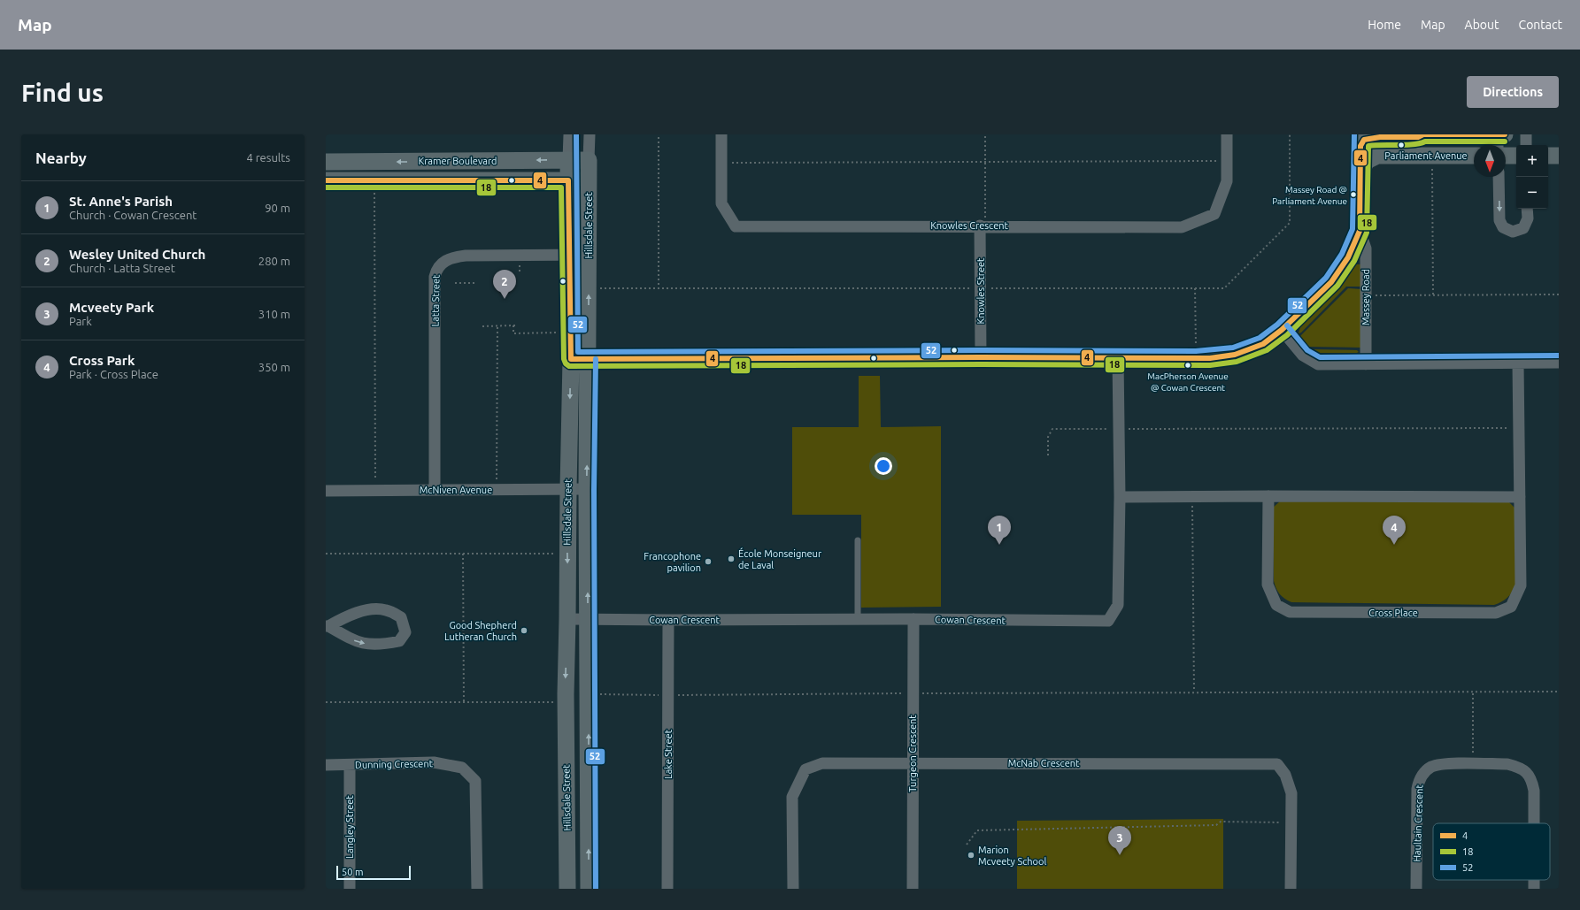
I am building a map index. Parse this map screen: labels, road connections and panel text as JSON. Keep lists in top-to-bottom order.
{
  "streets": {
    "street": [
      "Parliament Avenue",
      "Kramer Boulevard",
      "Hillsdale Street",
      "Knowles Crescent",
      "Knowles Street",
      "Massey Road",
      "Latta Street",
      "McNiven Avenue",
      "Cross Place",
      "Cowan Crescent",
      "Turgeon Crescent",
      "Lake Street",
      "McNab Crescent",
      "Dunning Crescent",
      "Haultain Crescent",
      "Langley Street"
    ]
  },
  "crossings": [
    ["Parliament Avenue", "Massey Road"],
    ["Kramer Boulevard", "Hillsdale Street"],
    ["Hillsdale Street", "Massey Road"],
    ["Hillsdale Street", "Latta Street"],
    ["Hillsdale Street", "McNiven Avenue"],
    ["Hillsdale Street", "Cowan Crescent"],
    ["Knowles Crescent", "Knowles Street"],
    ["Knowles Street", "Massey Road"],
    ["Massey Road", "Cowan Crescent"],
    ["Latta Street", "McNiven Avenue"],
    ["Cowan Crescent", "Turgeon Crescent"],
    ["Cowan Crescent", "Lake Street"],
    ["Turgeon Crescent", "McNab Crescent"],
    ["Dunning Crescent", "Langley Street"]
  ],
  "places": [
    "Massey Road @ Parliament Avenue",
    "MacPherson Avenue @ Cowan Crescent",
    "École Monseigneur de Laval",
    "Francophone pavilion",
    "Good Shepherd Lutheran Church",
    "Marion Mcveety School"
  ],
  "lines": ["transit line 4", "transit line 52", "transit line 18"],
  "legend": ["4", "18", "52"],
  "scale_bar": "50 m",
  "north": "bottom",
  "page": {
    "header": "Map",
    "nav": [
      "Home",
      "Map",
      "About",
      "Contact"
    ],
    "buttons": "Directions",
    "title": "Find us",
    "heading": ["Nearby", "4 results"],
    "map_buttons": ["+", "−"],
    "list": [
      {
        "mark": "1",
        "name": "St. Anne's Parish",
        "note": "Church · Cowan Crescent",
        "value": "90 m"
      },
      {
        "mark": "2",
        "name": "Wesley United Church",
        "note": "Church · Latta Street",
        "value": "280 m"
      },
      {
        "mark": "3",
        "name": "Mcveety Park",
        "note": "Park",
        "value": "310 m"
      },
      {
        "mark": "4",
        "name": "Cross Park",
        "note": "Park · Cross Place",
        "value": "350 m"
      }
    ],
    "pins": [
      "2",
      "1",
      "4",
      "3"
    ],
    "scale": "50 m"
  }
}
